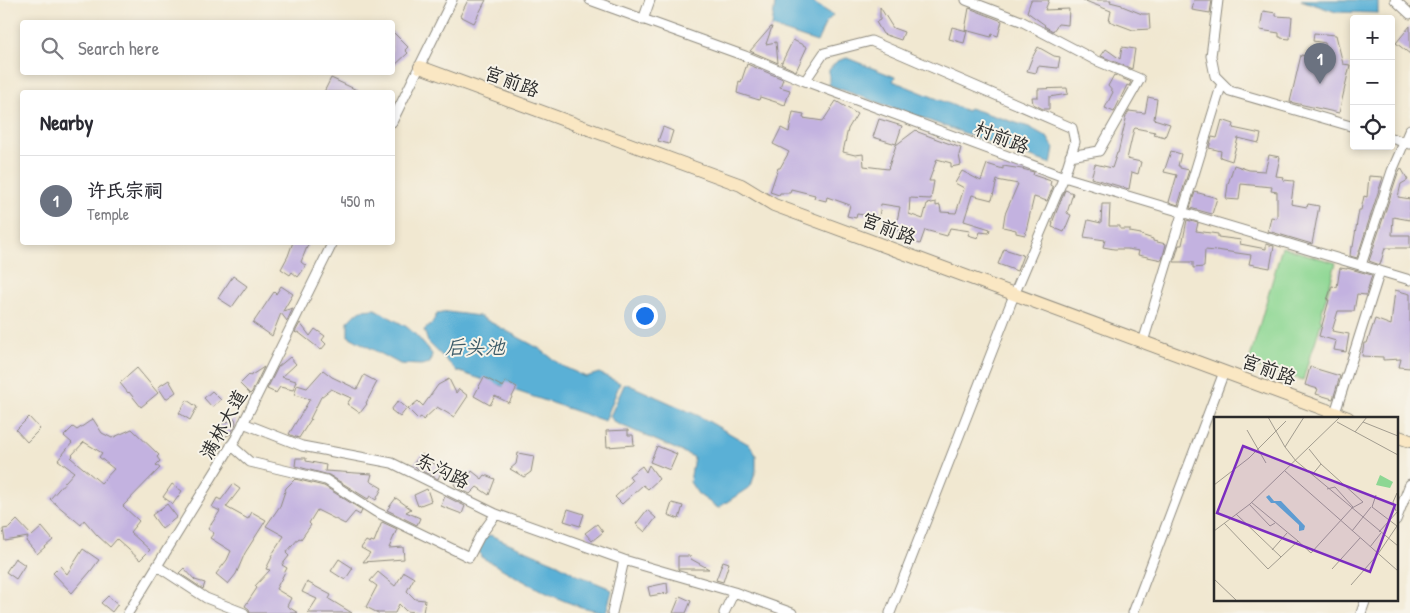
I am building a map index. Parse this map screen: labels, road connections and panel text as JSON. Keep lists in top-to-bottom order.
{
  "streets": {
    "street": [
      "宫前路",
      "村前路",
      "满林大道",
      "东沟路"
    ]
  },
  "crossings": [
    ["满林大道", "东沟路"]
  ],
  "water": ["后头池"],
  "page": {
    "map_buttons": ["+", "−"],
    "search": "Search here",
    "pins": "1",
    "heading": "Nearby",
    "list": [
      {
        "mark": "1",
        "name": "许氏宗祠",
        "note": "Temple",
        "value": "450 m"
      }
    ]
  }
}
